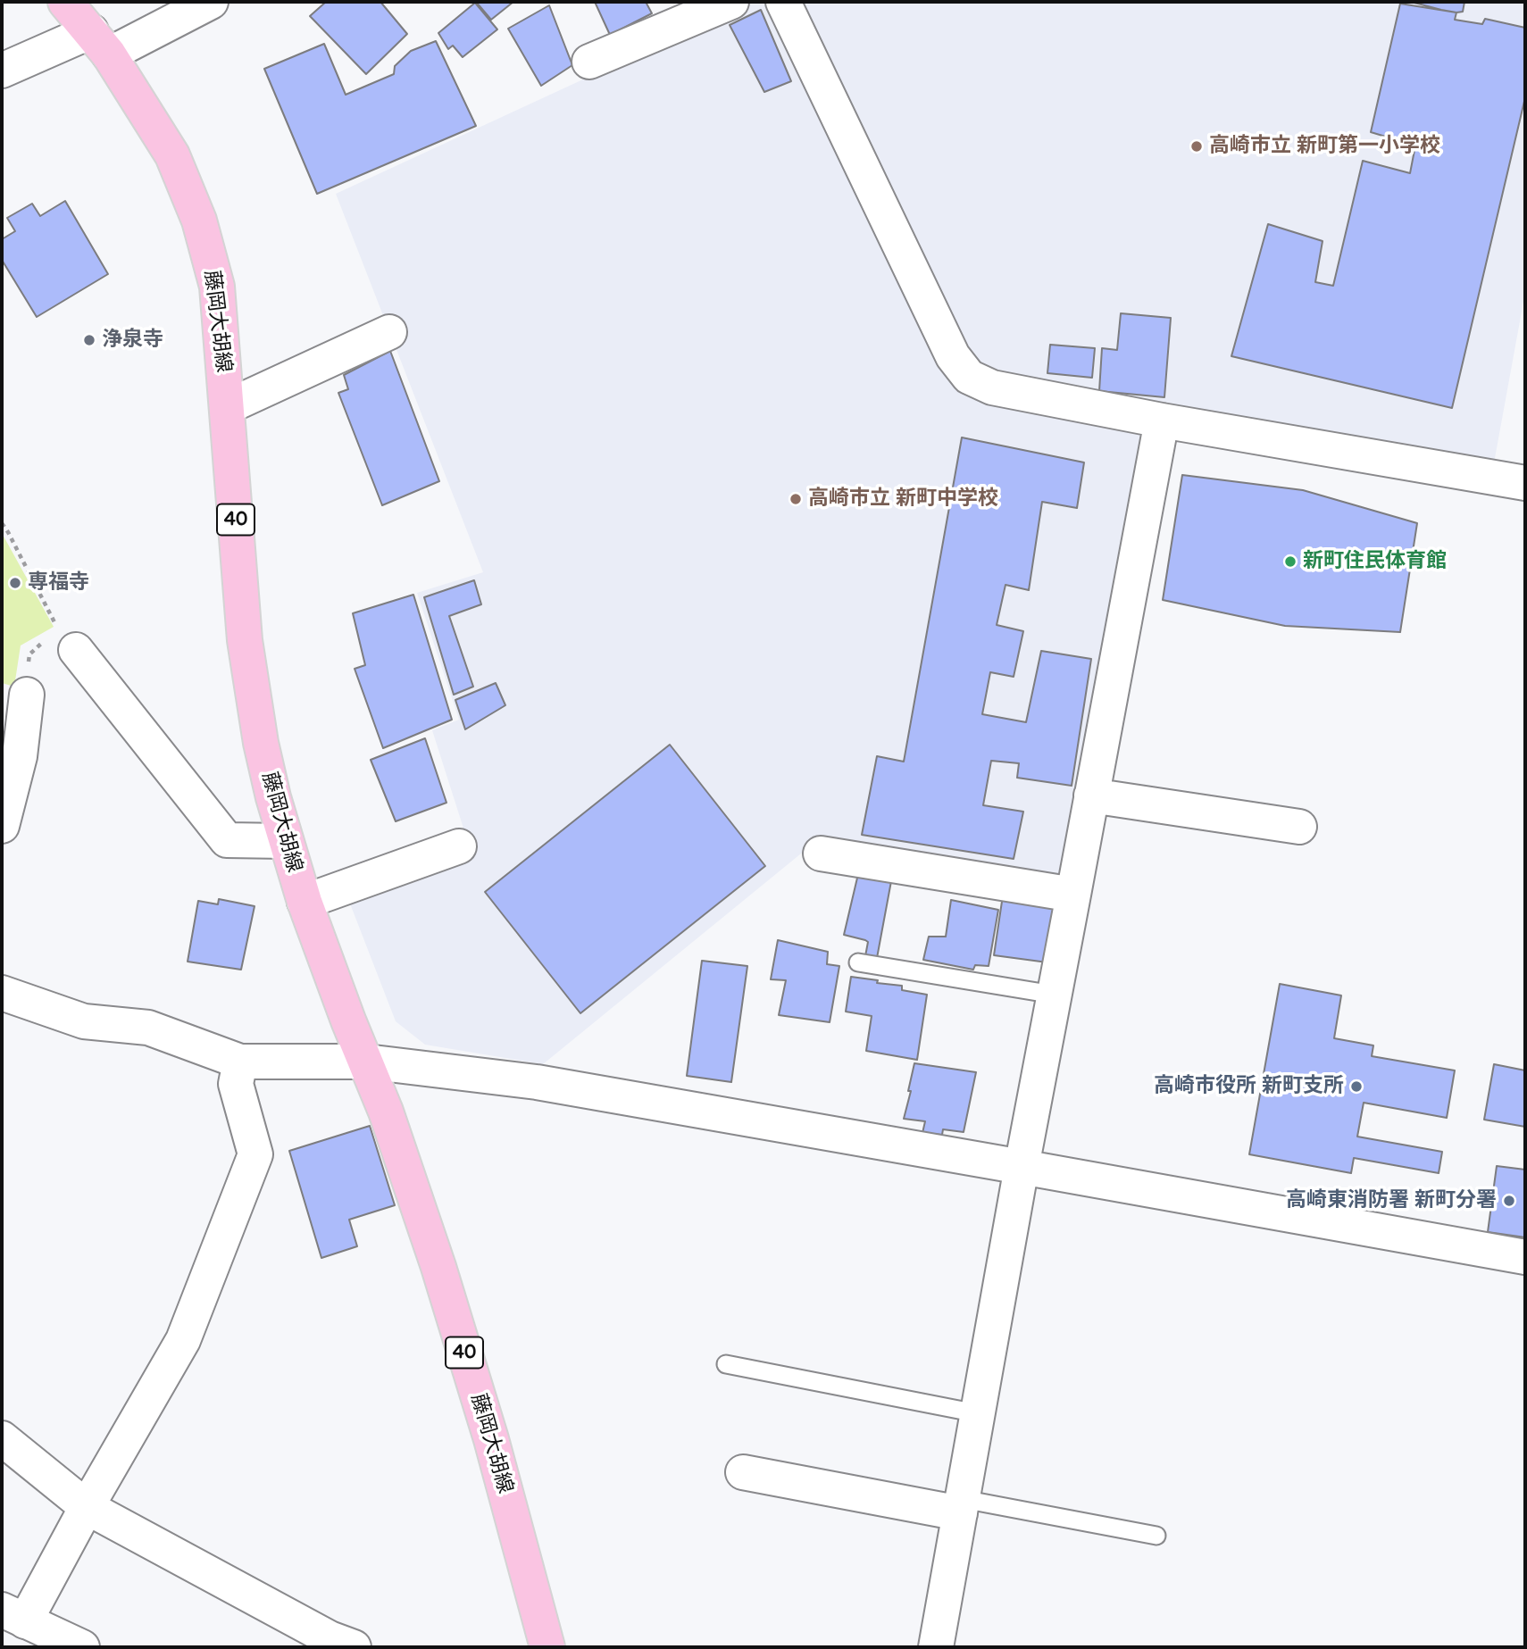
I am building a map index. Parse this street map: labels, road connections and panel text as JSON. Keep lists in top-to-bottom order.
{
  "streets": {
    "main road": ["藤岡大胡線", "40"]
  },
  "places": [
    "高崎市立 新町第一小学校",
    "浄泉寺",
    "高崎市立 新町中学校",
    "新町住民体育館",
    "専福寺",
    "高崎市役所 新町支所",
    "高崎東消防署 新町分署"
  ]
}
